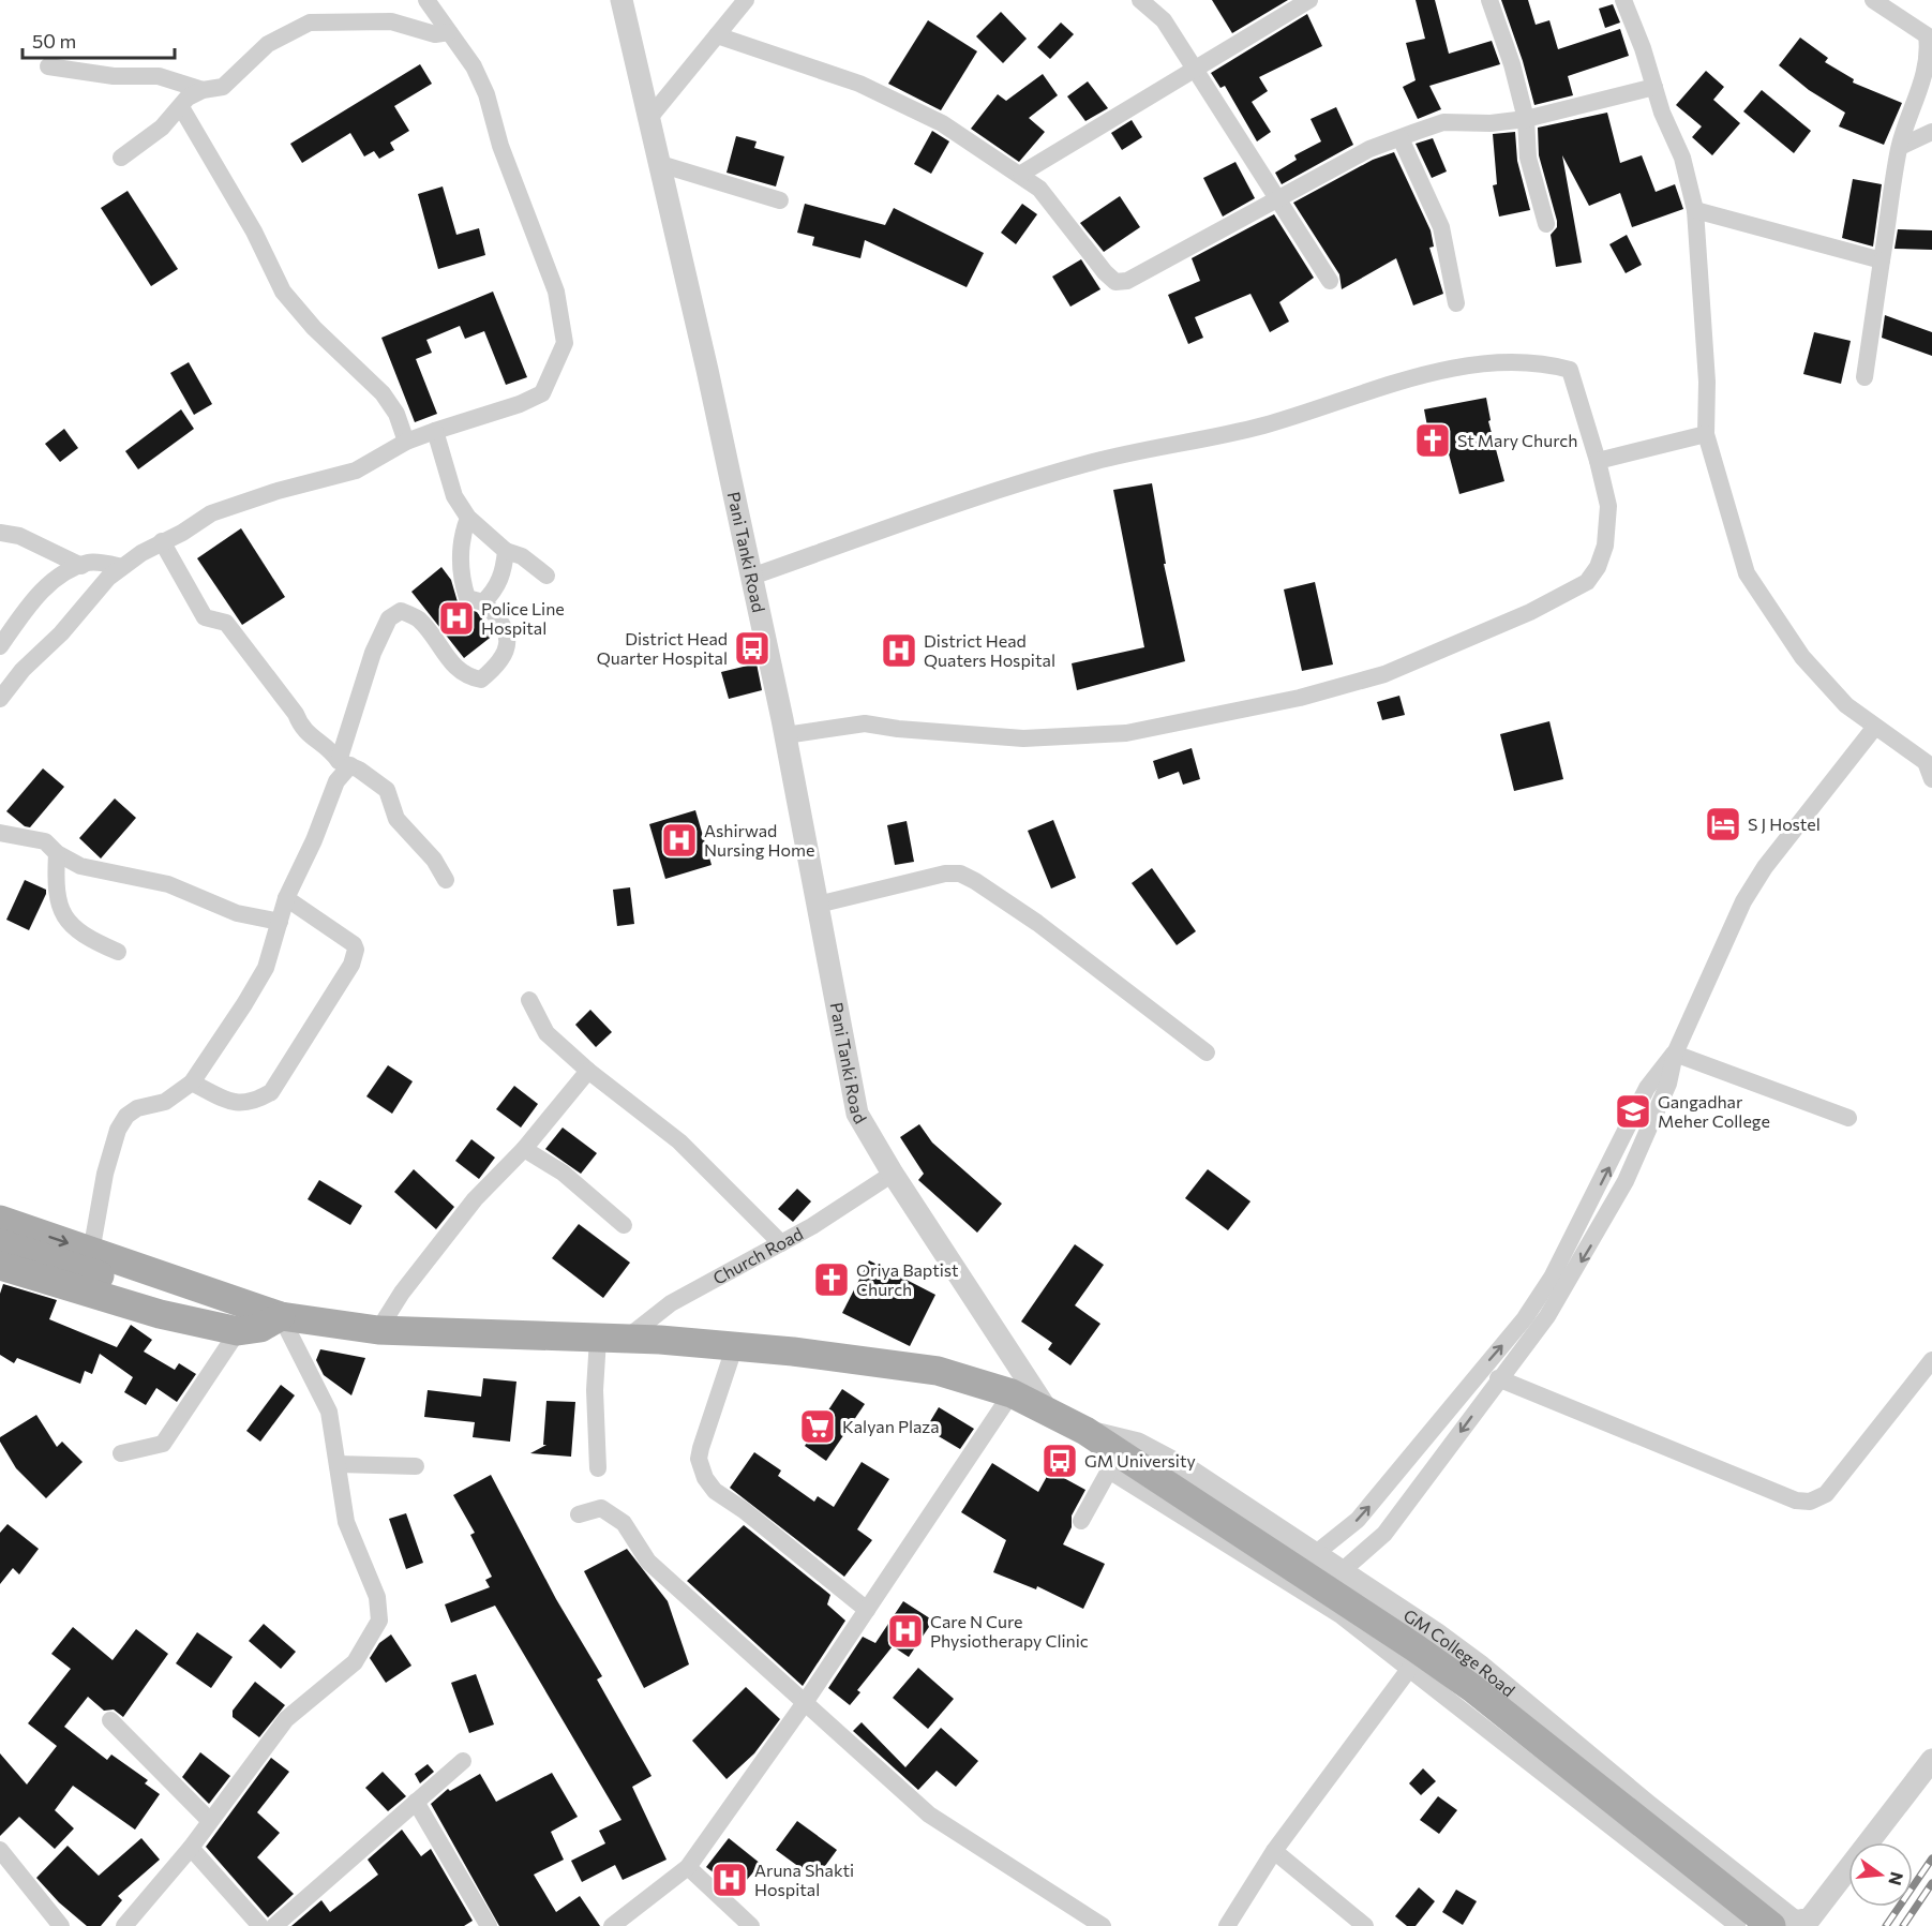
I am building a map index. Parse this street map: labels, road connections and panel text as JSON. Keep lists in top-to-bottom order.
{
  "streets": {
    "street": ["Pani Tanki Road", "Church Road", "GM College Road"]
  },
  "crossings": [
    ["Pani Tanki Road", "Church Road"]
  ],
  "places": {
    "church": ["St Mary Church", "Oriya Baptist Church"],
    "hospital": [
      "Police Line Hospital",
      "District Head Quaters Hospital",
      "Ashirwad Nursing Home",
      "Care N Cure Physiotherapy Clinic",
      "Aruna Shakti Hospital"
    ],
    "bus stop": ["District Head Quarter Hospital", "GM University"],
    "hotel": ["S J Hostel"],
    "school or university": ["Gangadhar Meher College"],
    "supermarket": ["Kalyan Plaza"]
  },
  "scale_bar": "50 m",
  "north": "right"
}
